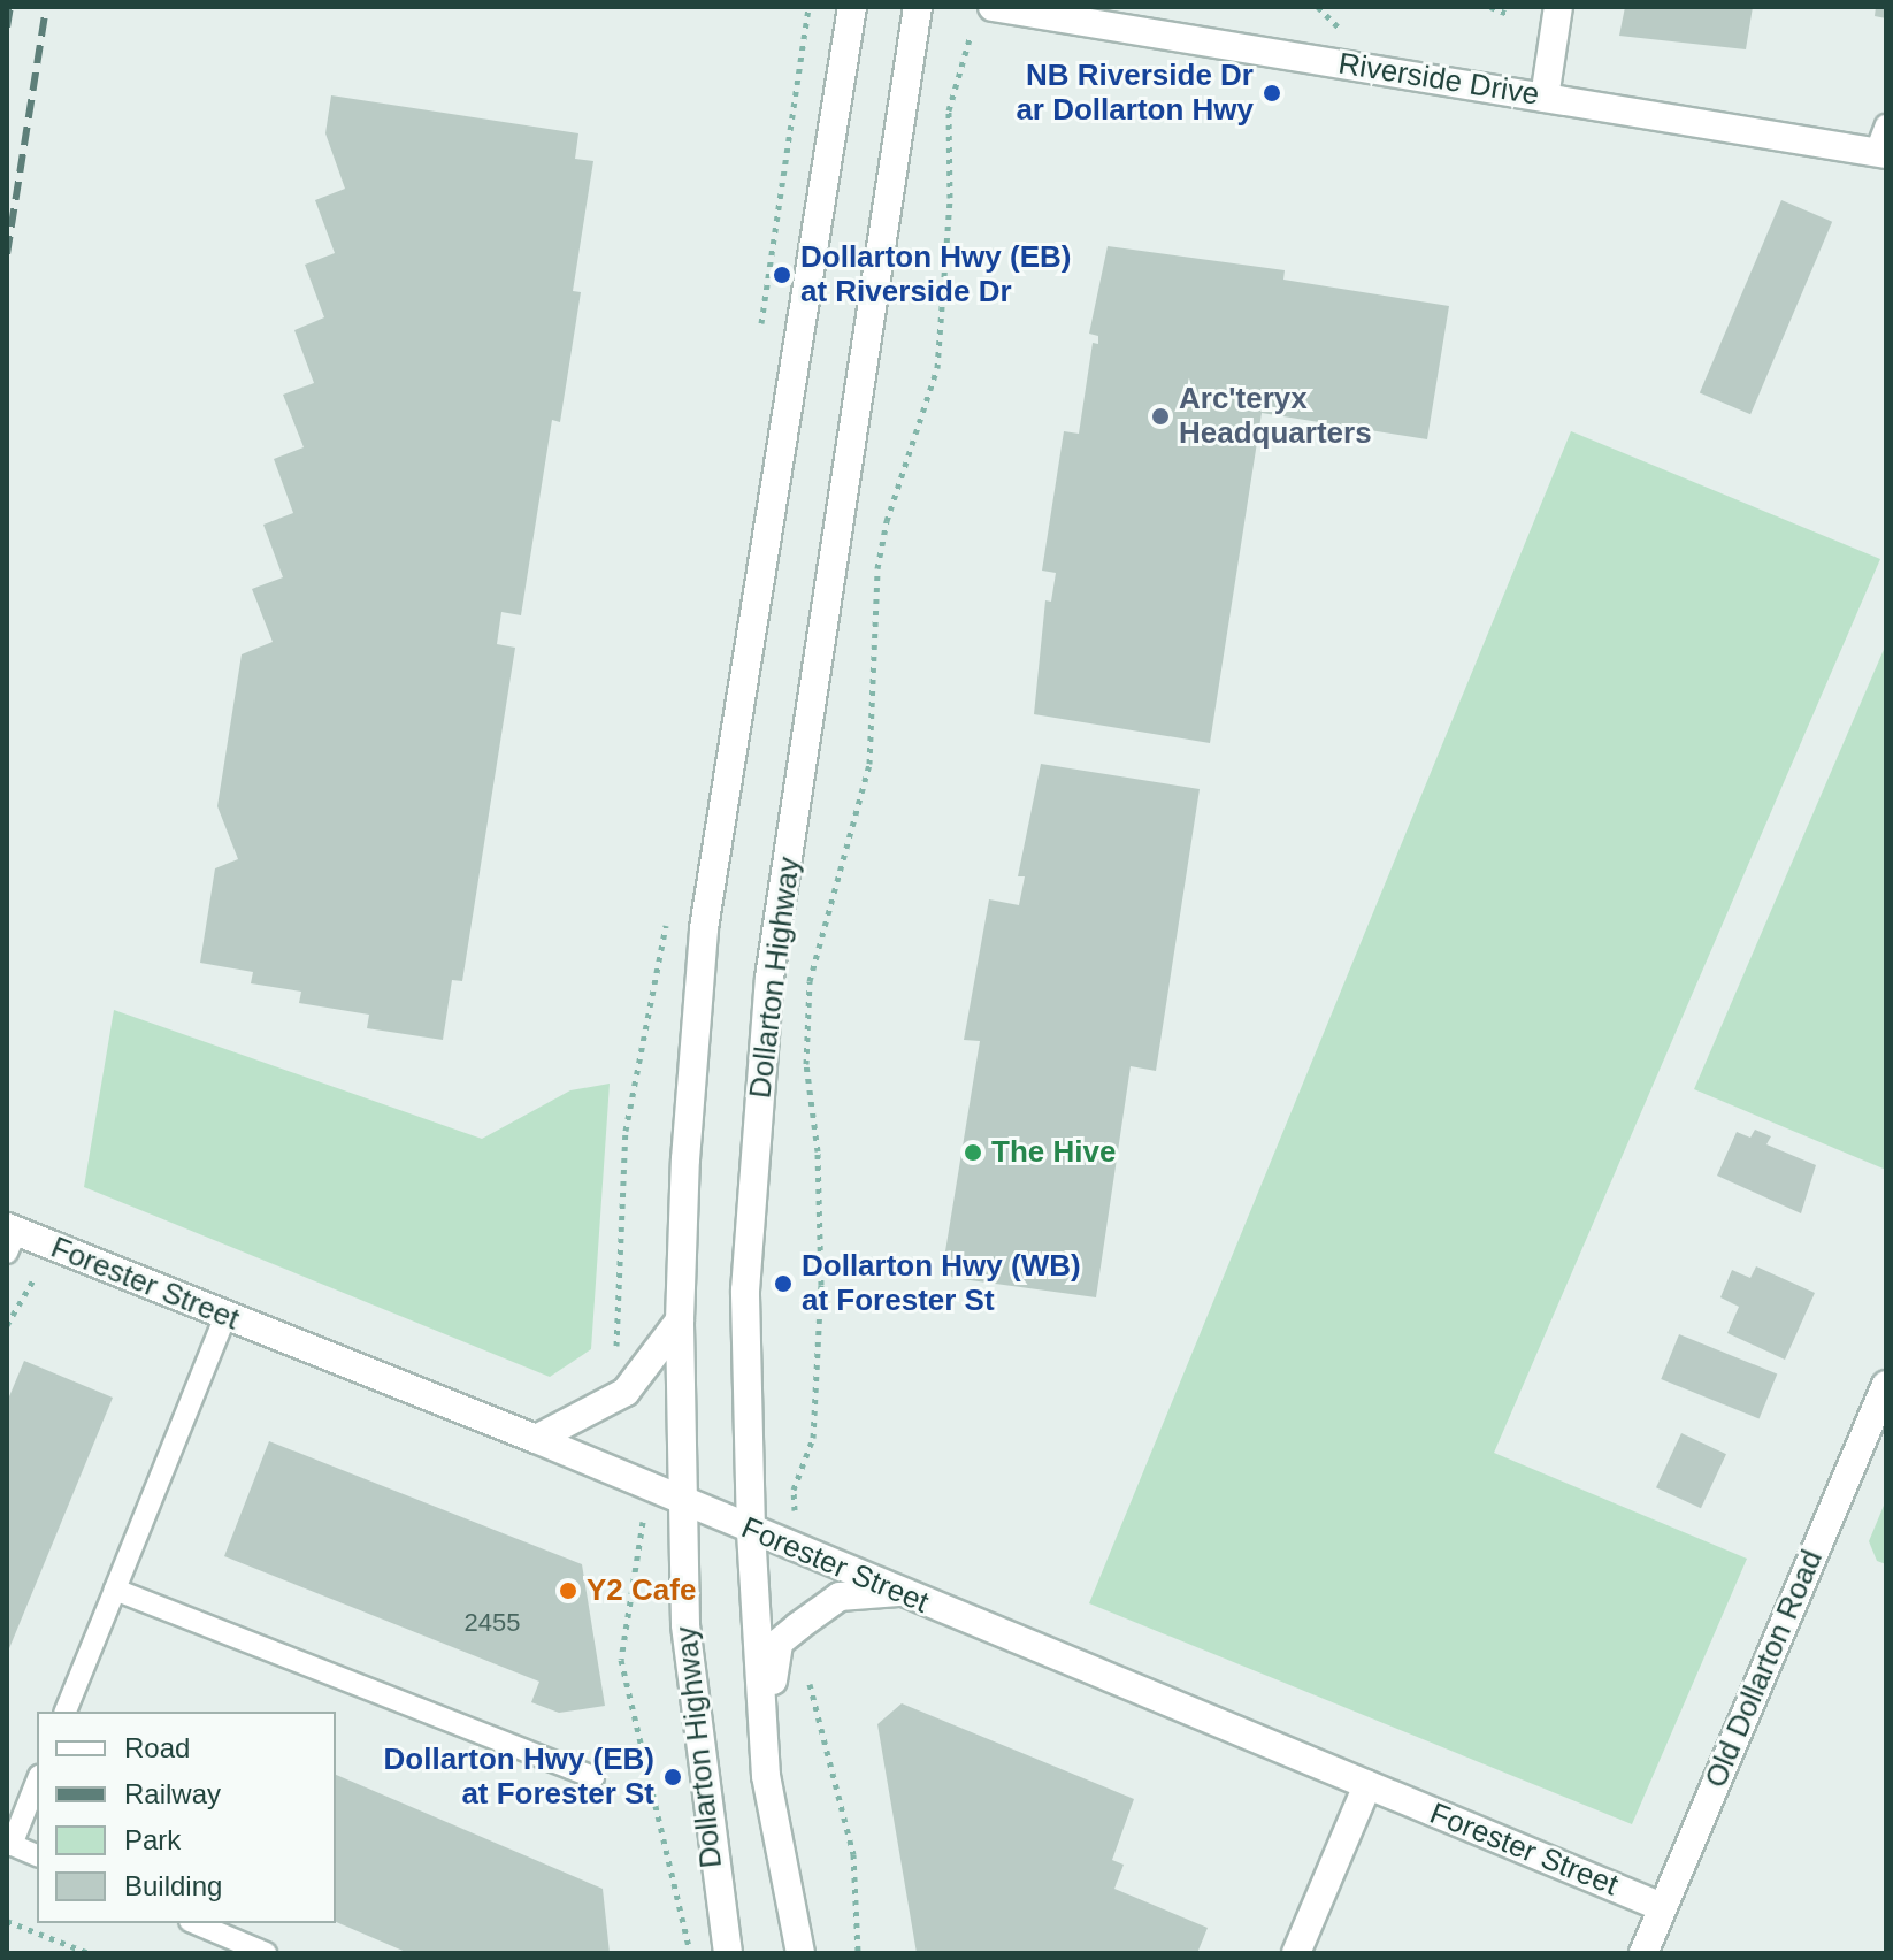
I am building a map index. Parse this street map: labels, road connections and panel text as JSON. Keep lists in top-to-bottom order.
{
  "streets": {
    "street": [
      "Riverside Drive",
      "Dollarton Highway",
      "Forester Street",
      "Old Dollarton Road"
    ]
  },
  "crossings": [
    ["Dollarton Highway", "Forester Street"],
    ["Forester Street", "Old Dollarton Road"]
  ],
  "places": [
    "NB Riverside Dr ar Dollarton Hwy",
    "Dollarton Hwy (EB) at Riverside Dr",
    "Arc'teryx Headquarters",
    "The Hive",
    "Dollarton Hwy (WB) at Forester St",
    "Y2 Cafe",
    "Dollarton Hwy (EB) at Forester St"
  ],
  "house_numbers": ["2455"],
  "legend": [
    "Road",
    "Railway",
    "Park",
    "Building"
  ]
}
